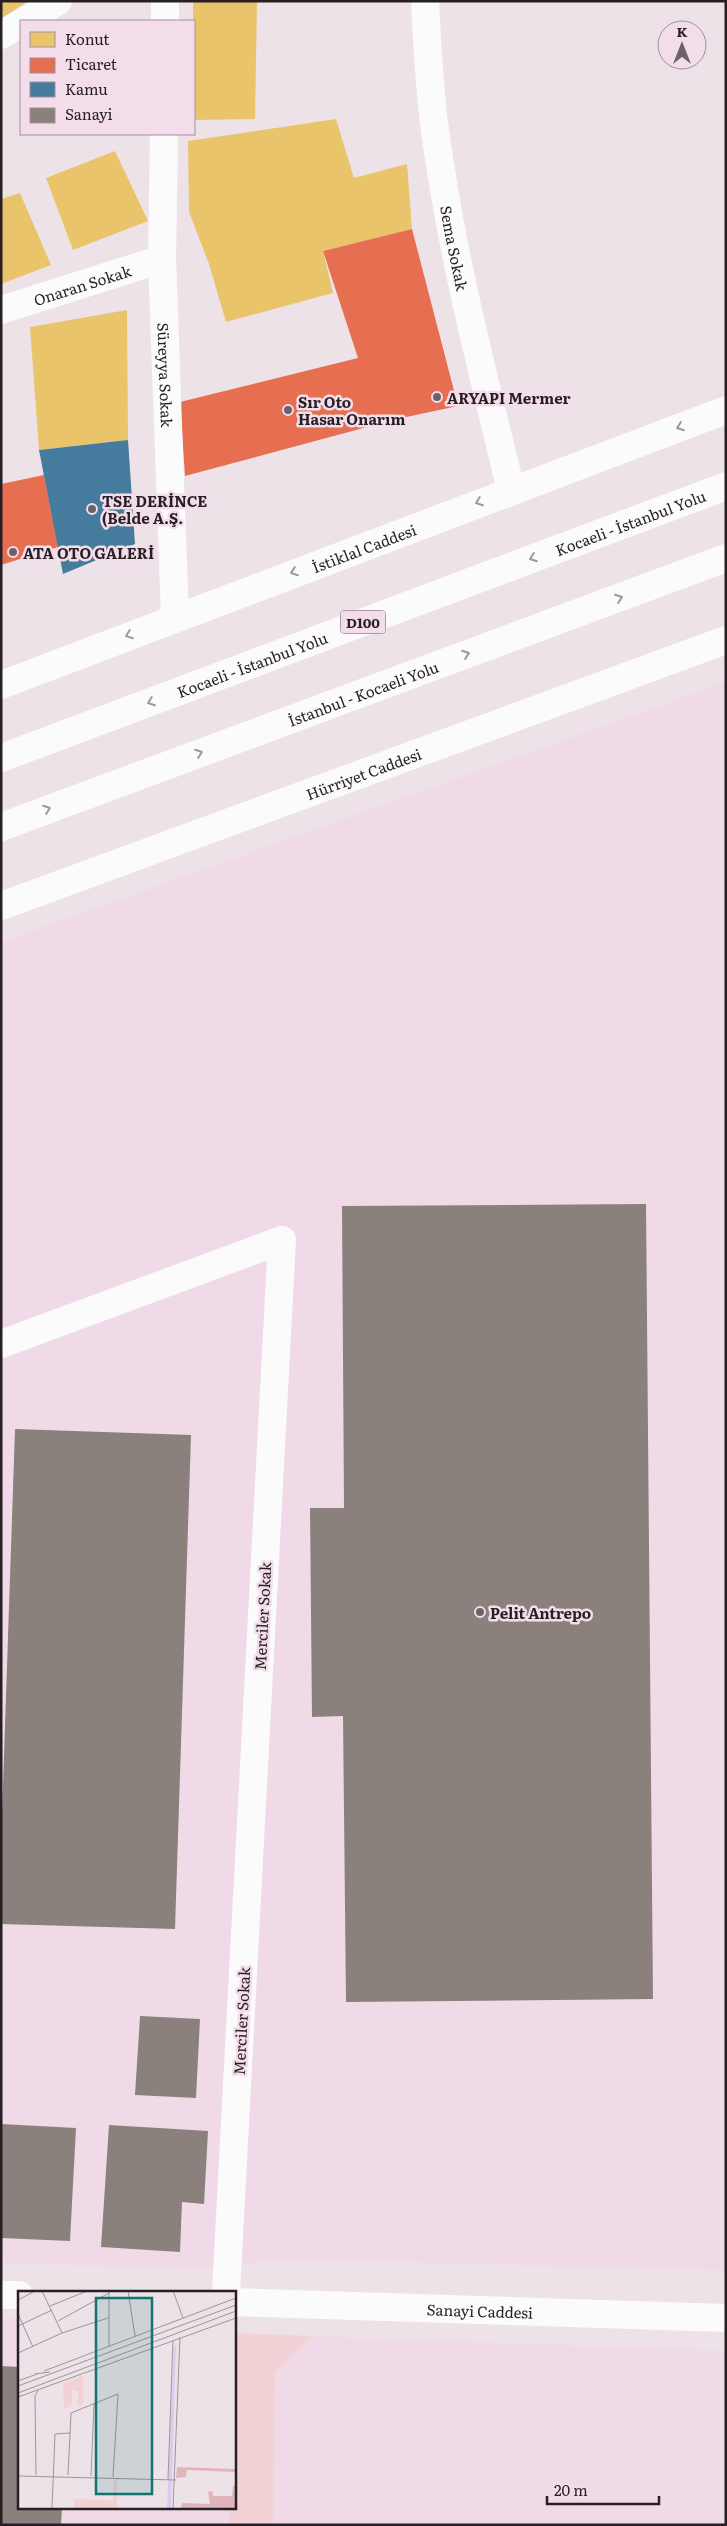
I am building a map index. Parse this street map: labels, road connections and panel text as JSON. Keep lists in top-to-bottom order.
{
  "streets": {
    "main road": [
      "Sema Sokak",
      "Onaran Sokak",
      "Süreyya Sokak",
      "Kocaeli - İstanbul Yolu",
      "İstiklal Caddesi",
      "D100",
      "İstanbul - Kocaeli Yolu",
      "Hürriyet Caddesi",
      "Merciler Sokak",
      "Sanayi Caddesi"
    ]
  },
  "crossings": [
    ["Sema Sokak", "İstiklal Caddesi"],
    ["Onaran Sokak", "Süreyya Sokak"],
    ["Süreyya Sokak", "İstiklal Caddesi"]
  ],
  "one_way": ["Kocaeli - İstanbul Yolu", "İstiklal Caddesi", "İstanbul - Kocaeli Yolu"],
  "places": [
    "ARYAPI Mermer",
    "Sır Oto Hasar Onarım",
    "TSE DERİNCE (Belde A.Ş.",
    "ATA OTO GALERİ",
    "Pelit Antrepo"
  ],
  "legend": [
    "Konut",
    "Ticaret",
    "Kamu",
    "Sanayi"
  ],
  "scale_bar": "20 m",
  "north": "top"
}
